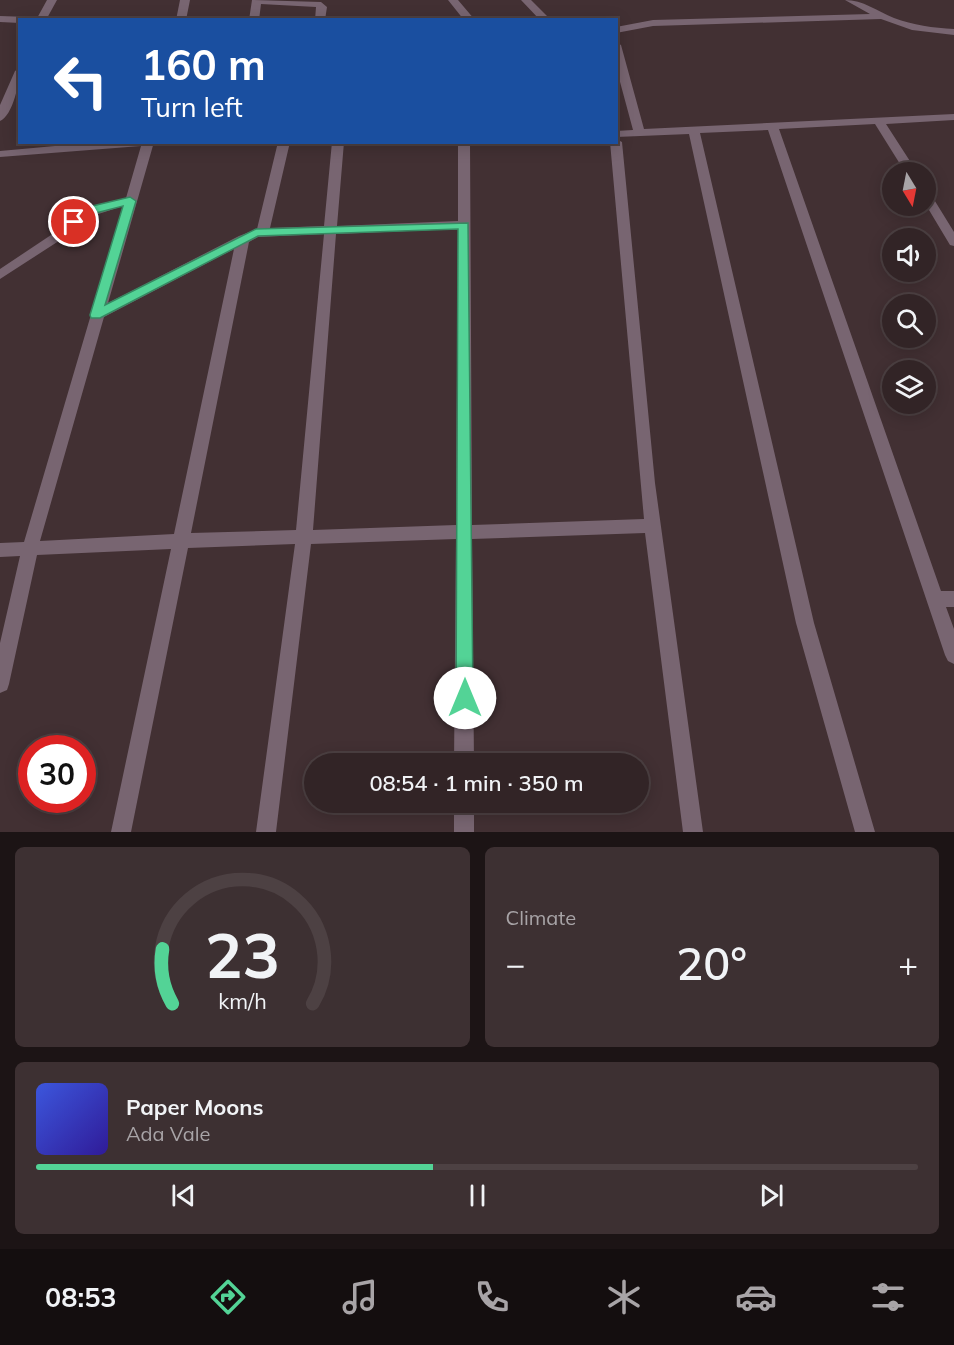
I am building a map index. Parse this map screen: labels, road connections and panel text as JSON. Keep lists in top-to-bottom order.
{
  "north": "bottom",
  "page": {
    "turn": ["160 m", "Turn left"],
    "limit": "30",
    "trip": "08:54 · 1 min · 350 m",
    "tile": "Climate",
    "heat": ["−", "20°", "+"],
    "song": ["Paper Moons", "Ada Vale"],
    "tabs": "08:53",
    "gauge": ["23", "km/h"]
  }
}
